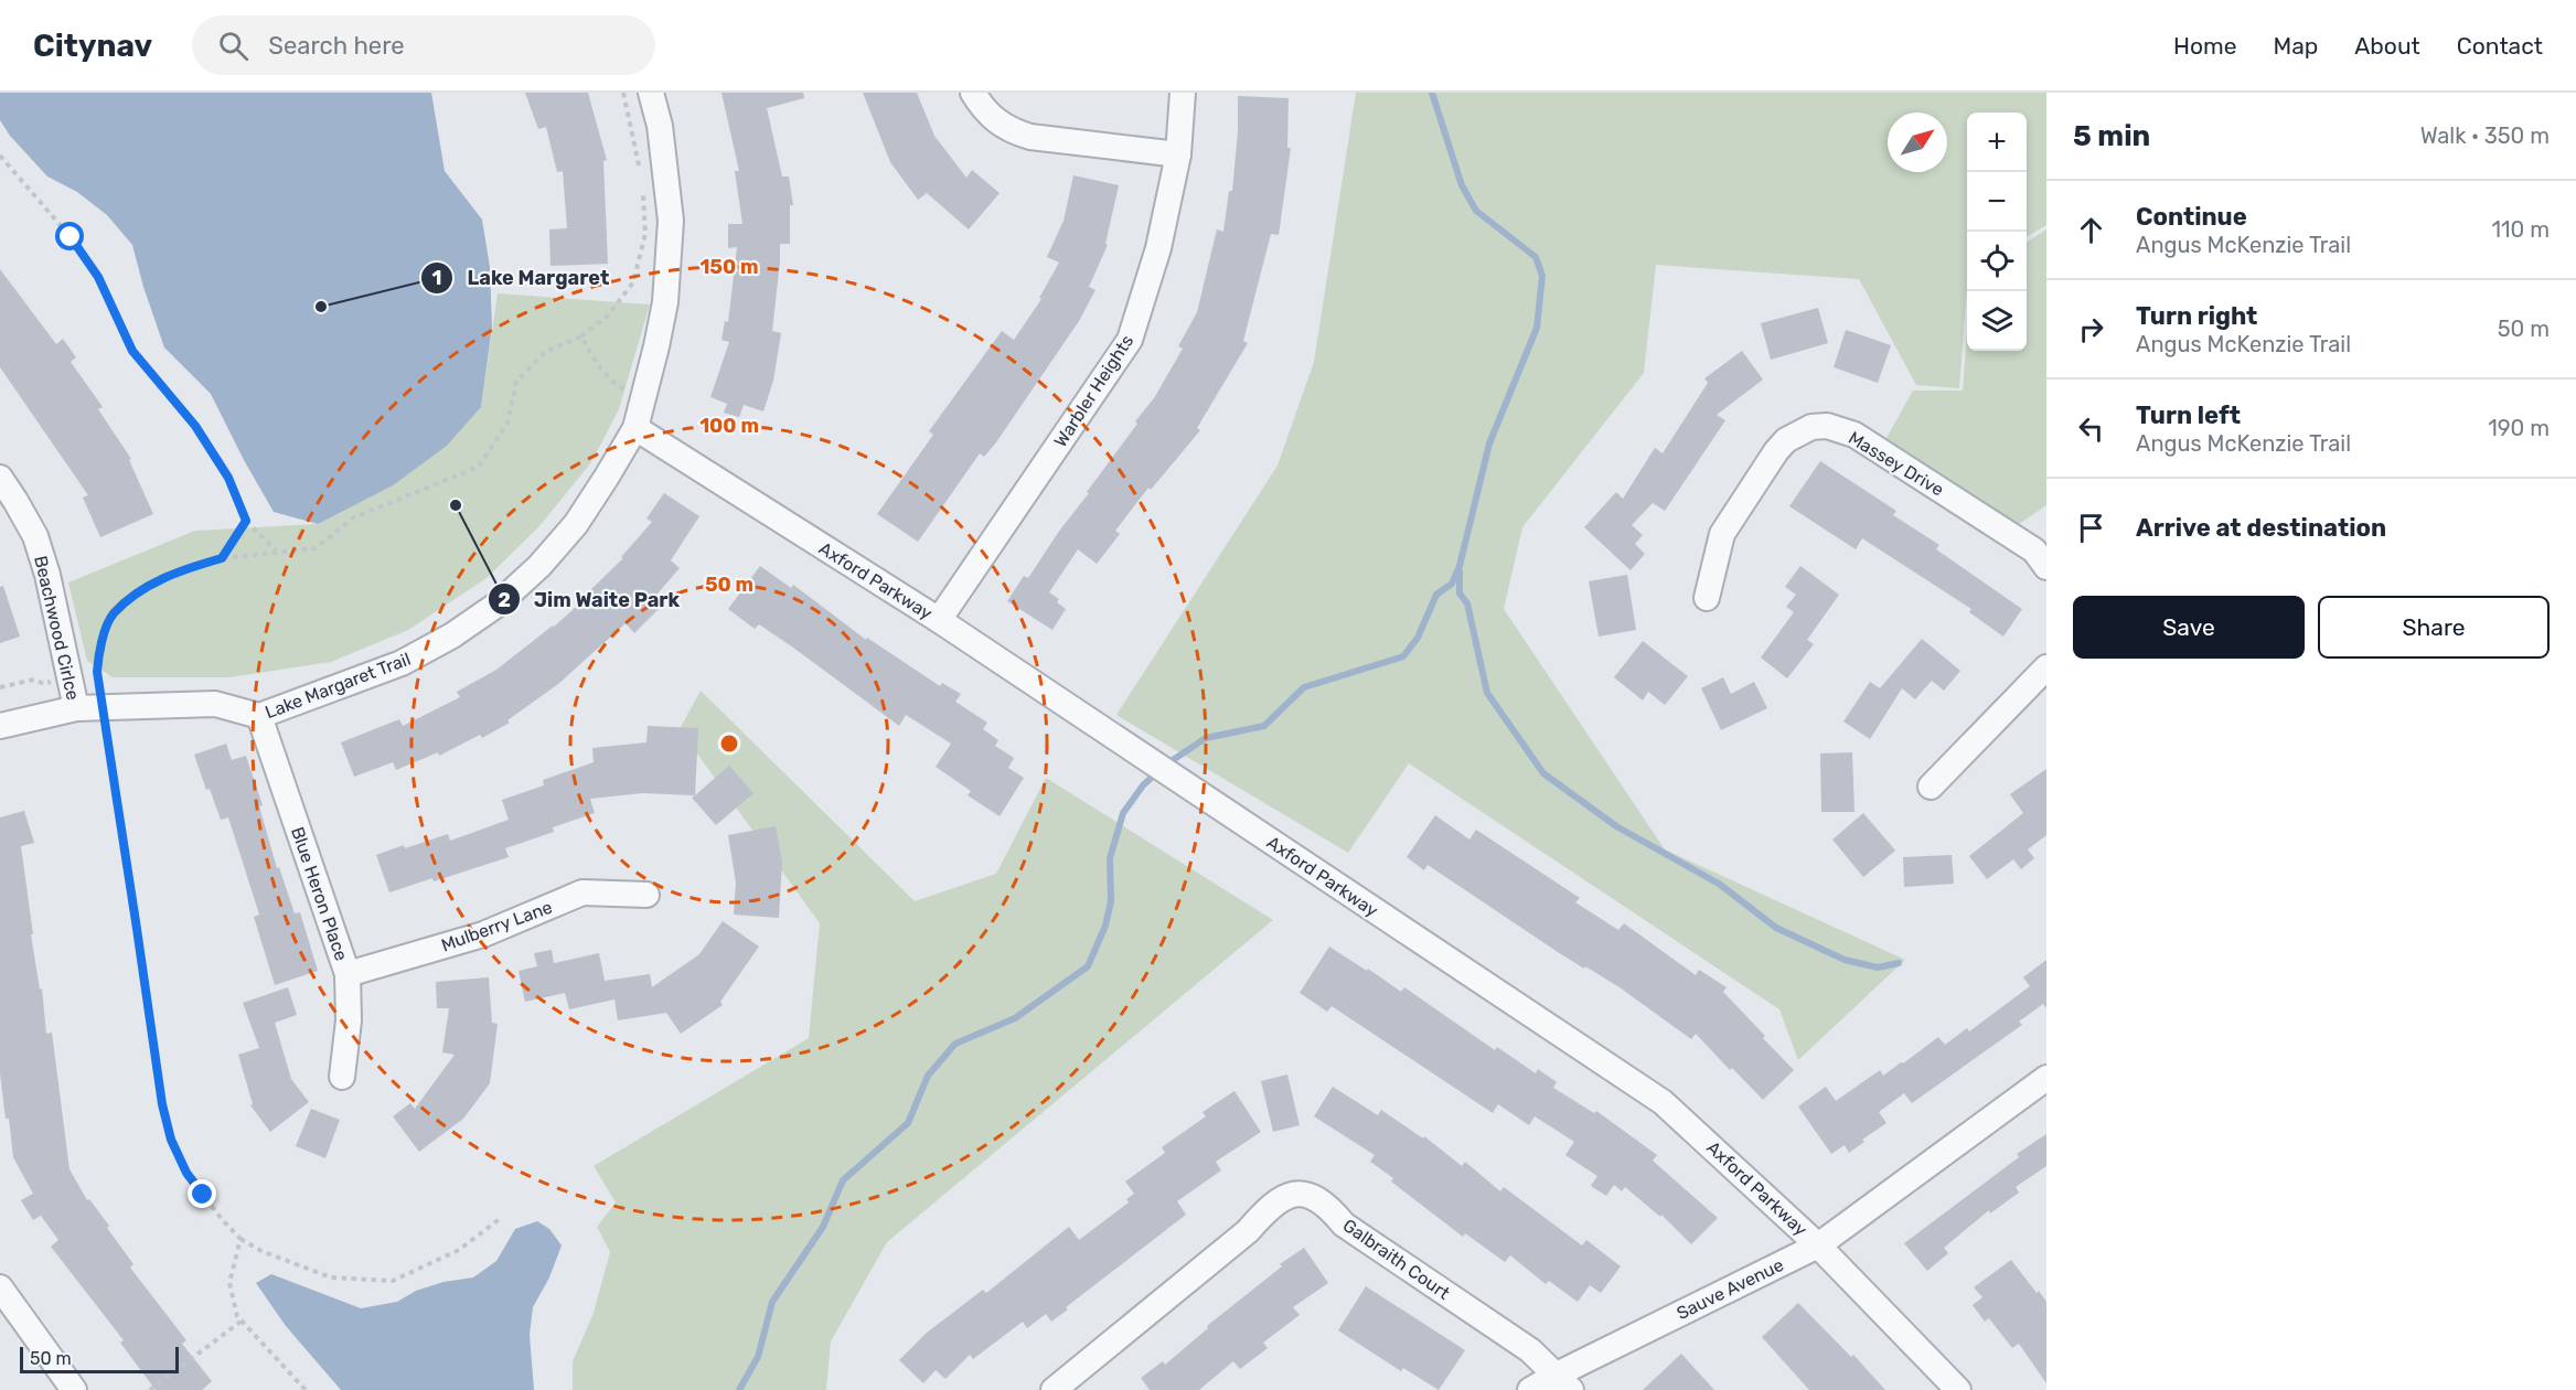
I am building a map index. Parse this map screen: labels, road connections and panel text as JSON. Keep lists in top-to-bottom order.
{
  "streets": {
    "street": [
      "Warbler Heights",
      "Massey Drive",
      "Axford Parkway",
      "Beachwood Cirlce",
      "Lake Margaret Trail",
      "Blue Heron Place",
      "Mulberry Lane",
      "Galbraith Court",
      "Sauve Avenue"
    ]
  },
  "crossings": [
    ["Warbler Heights", "Axford Parkway"],
    ["Axford Parkway", "Lake Margaret Trail"],
    ["Axford Parkway", "Sauve Avenue"],
    ["Beachwood Cirlce", "Lake Margaret Trail"],
    ["Lake Margaret Trail", "Blue Heron Place"],
    ["Blue Heron Place", "Mulberry Lane"],
    ["Galbraith Court", "Sauve Avenue"]
  ],
  "places": ["Lake Margaret", "Jim Waite Park"],
  "scale_bar": "50 m",
  "north": "top right",
  "page": {
    "header": "Citynav",
    "search": "Search here",
    "nav": [
      "Home",
      "Map",
      "About",
      "Contact"
    ],
    "heading": ["5 min", "Walk · 350 m"],
    "map_buttons": ["+", "−"],
    "list": [
      ["Continue", "Angus McKenzie Trail", "110 m"],
      ["Turn right", "Angus McKenzie Trail", "50 m"],
      ["Turn left", "Angus McKenzie Trail", "190 m"],
      "Arrive at destination"
    ],
    "buttons": ["Save", "Share"],
    "scale": "50 m"
  },
  "rings": ["150 m", "100 m", "50 m"]
}
